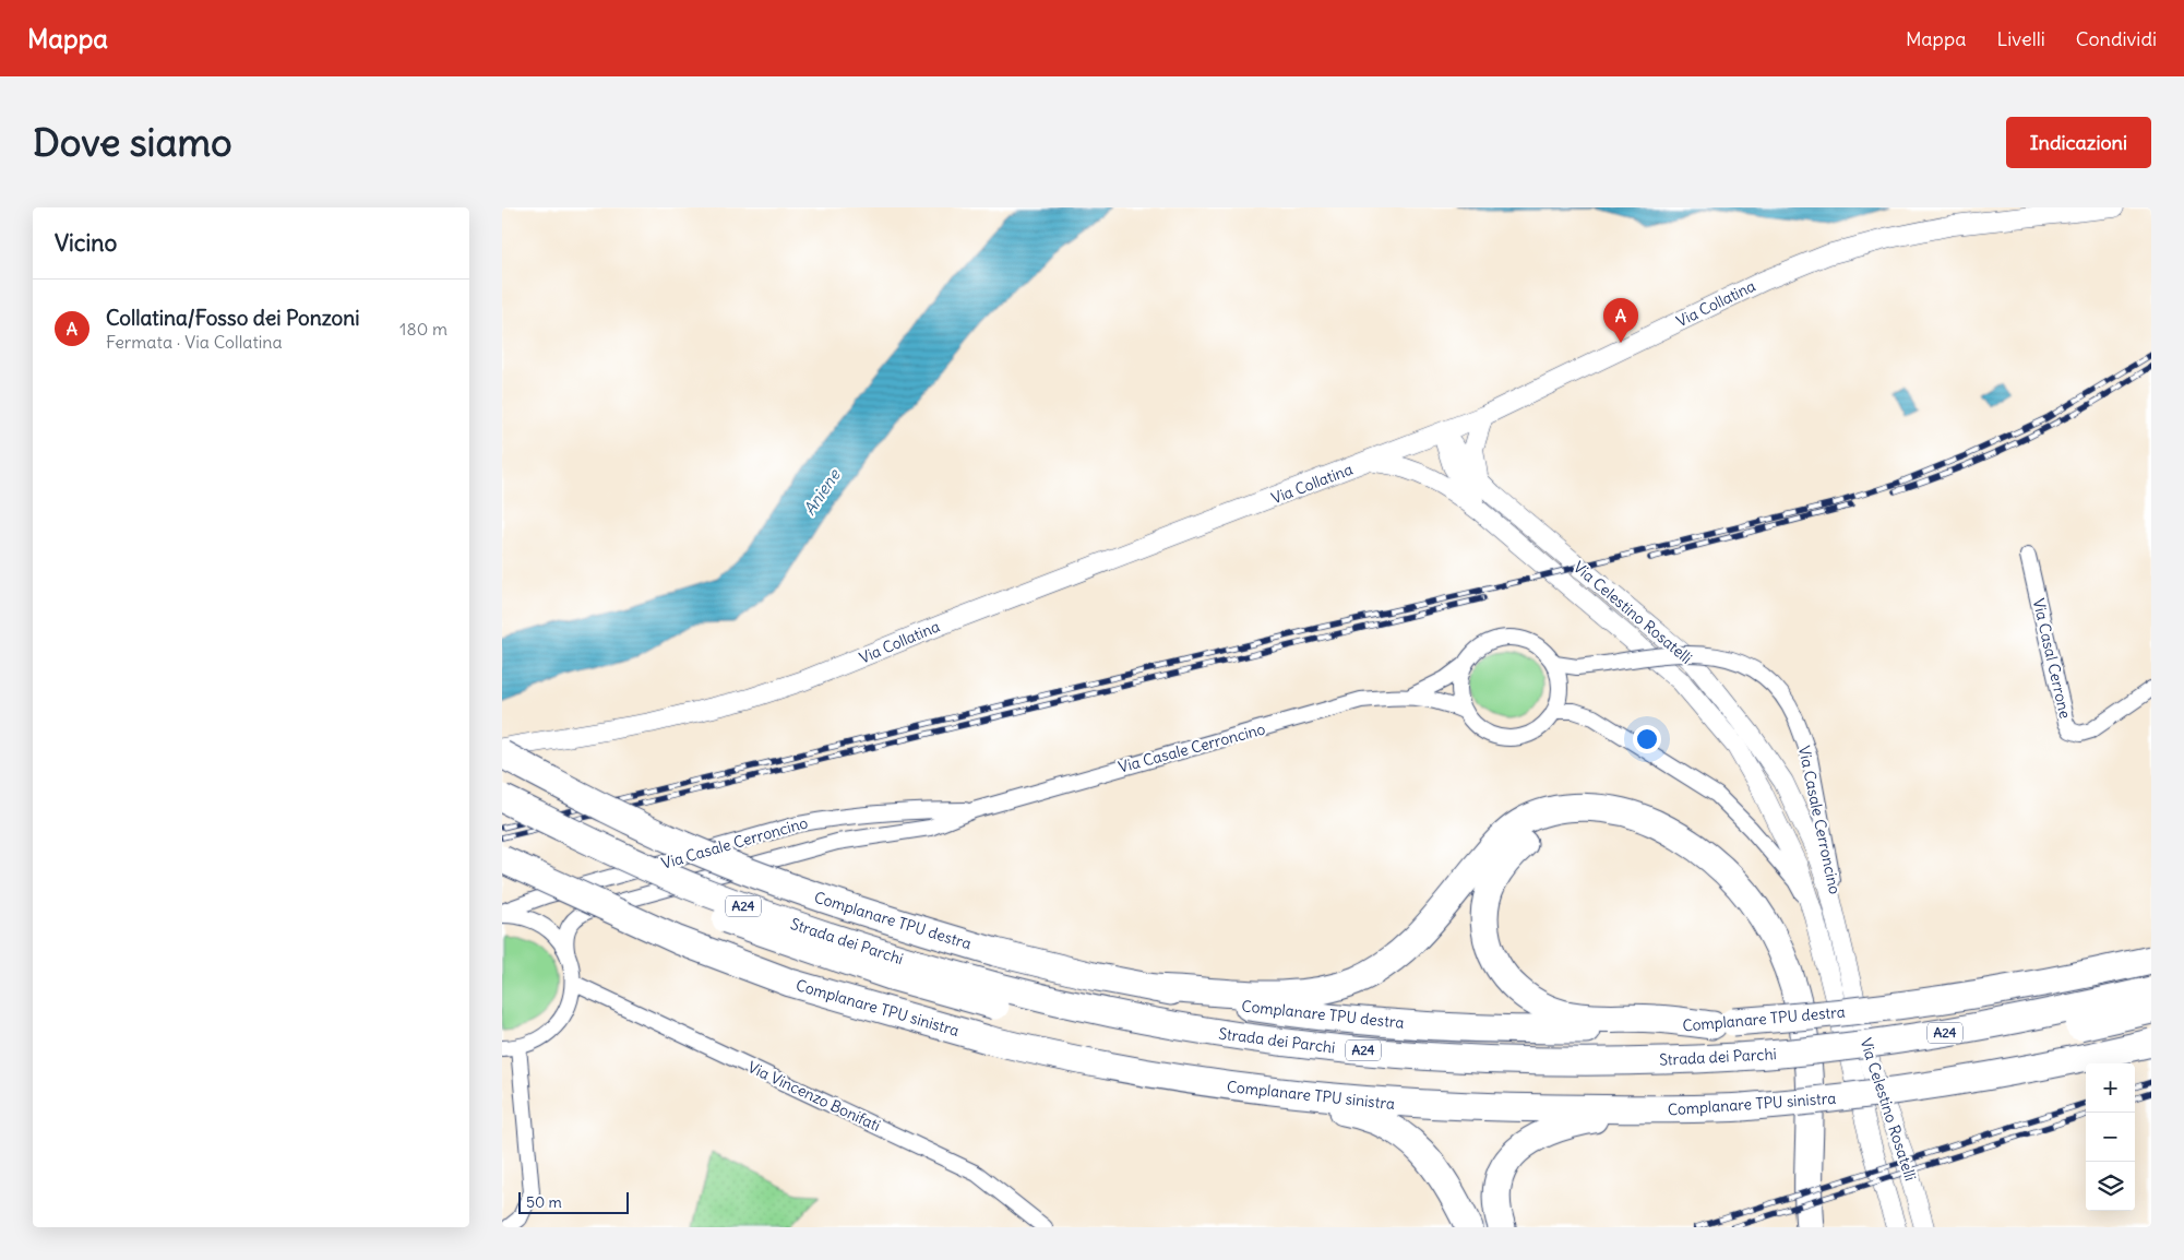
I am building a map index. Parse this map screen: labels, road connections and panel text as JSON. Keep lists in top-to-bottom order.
{
  "streets": {
    "highway": [
      "A24",
      "Complanare TPU destra",
      "Strada dei Parchi",
      "Complanare TPU sinistra"
    ],
    "street": [
      "Via Collatina",
      "Via Celestino Rosatelli",
      "Via Casal Cerrone",
      "Via Casale Cerroncino",
      "Via Vincenzo Bonifati"
    ]
  },
  "crossings": [
    ["Via Collatina", "Via Celestino Rosatelli"],
    ["Via Celestino Rosatelli", "Via Casale Cerroncino"]
  ],
  "water": ["Aniene"],
  "scale_bar": "50 m",
  "page": {
    "header": "Mappa",
    "nav": ["Mappa", "Livelli", "Condividi"],
    "buttons": "Indicazioni",
    "title": "Dove siamo",
    "heading": "Vicino",
    "list": [
      {
        "mark": "A",
        "name": "Collatina/Fosso dei Ponzoni",
        "note": "Fermata · Via Collatina",
        "value": "180 m"
      }
    ],
    "pins": "A",
    "map_buttons": ["+", "−"],
    "scale": "50 m"
  }
}
